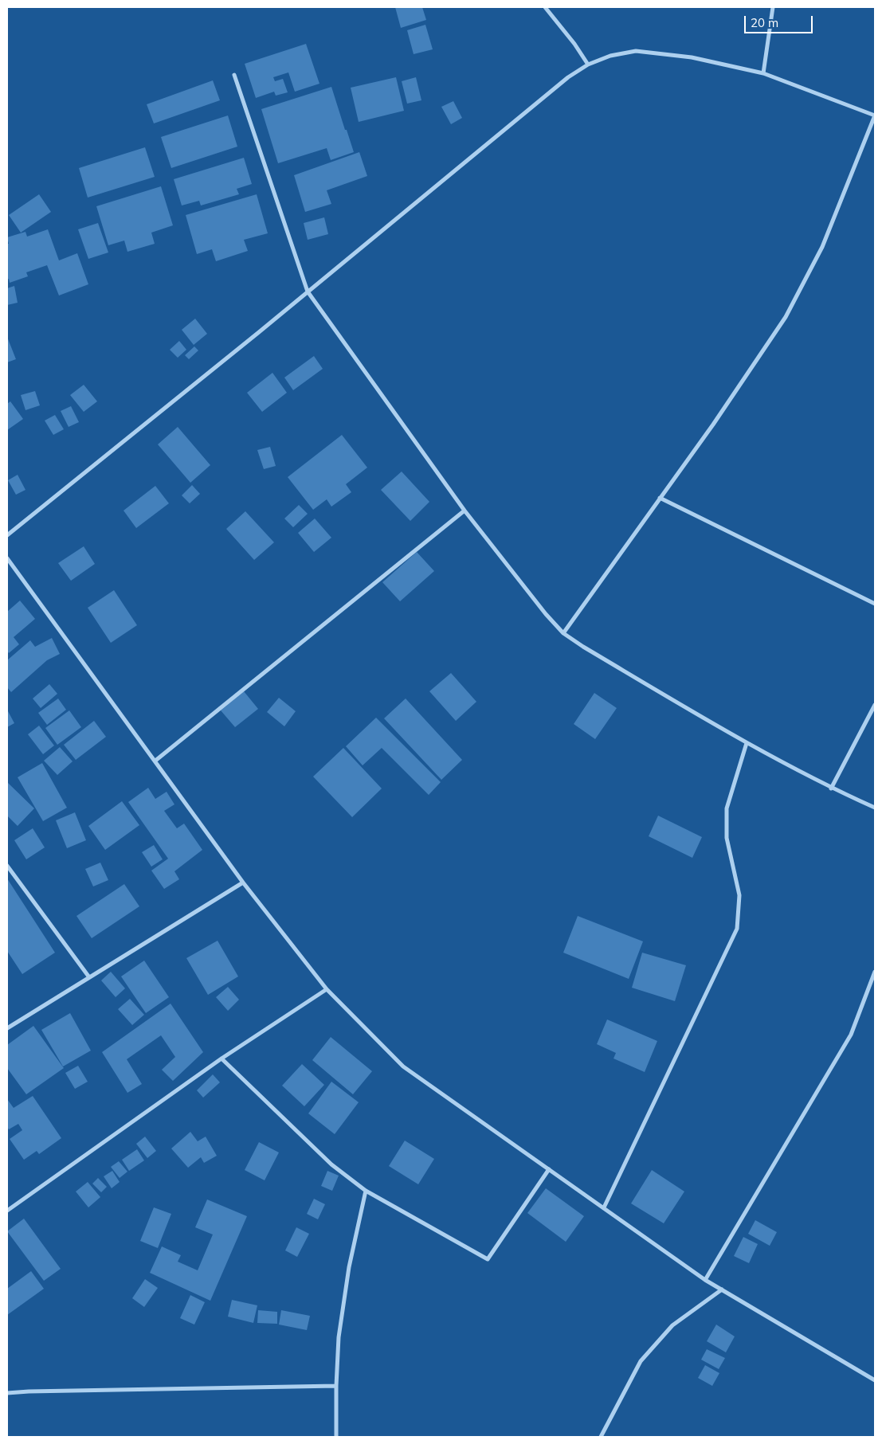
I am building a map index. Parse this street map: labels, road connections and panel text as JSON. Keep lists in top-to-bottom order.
{
  "scale_bar": "20 m"
}
